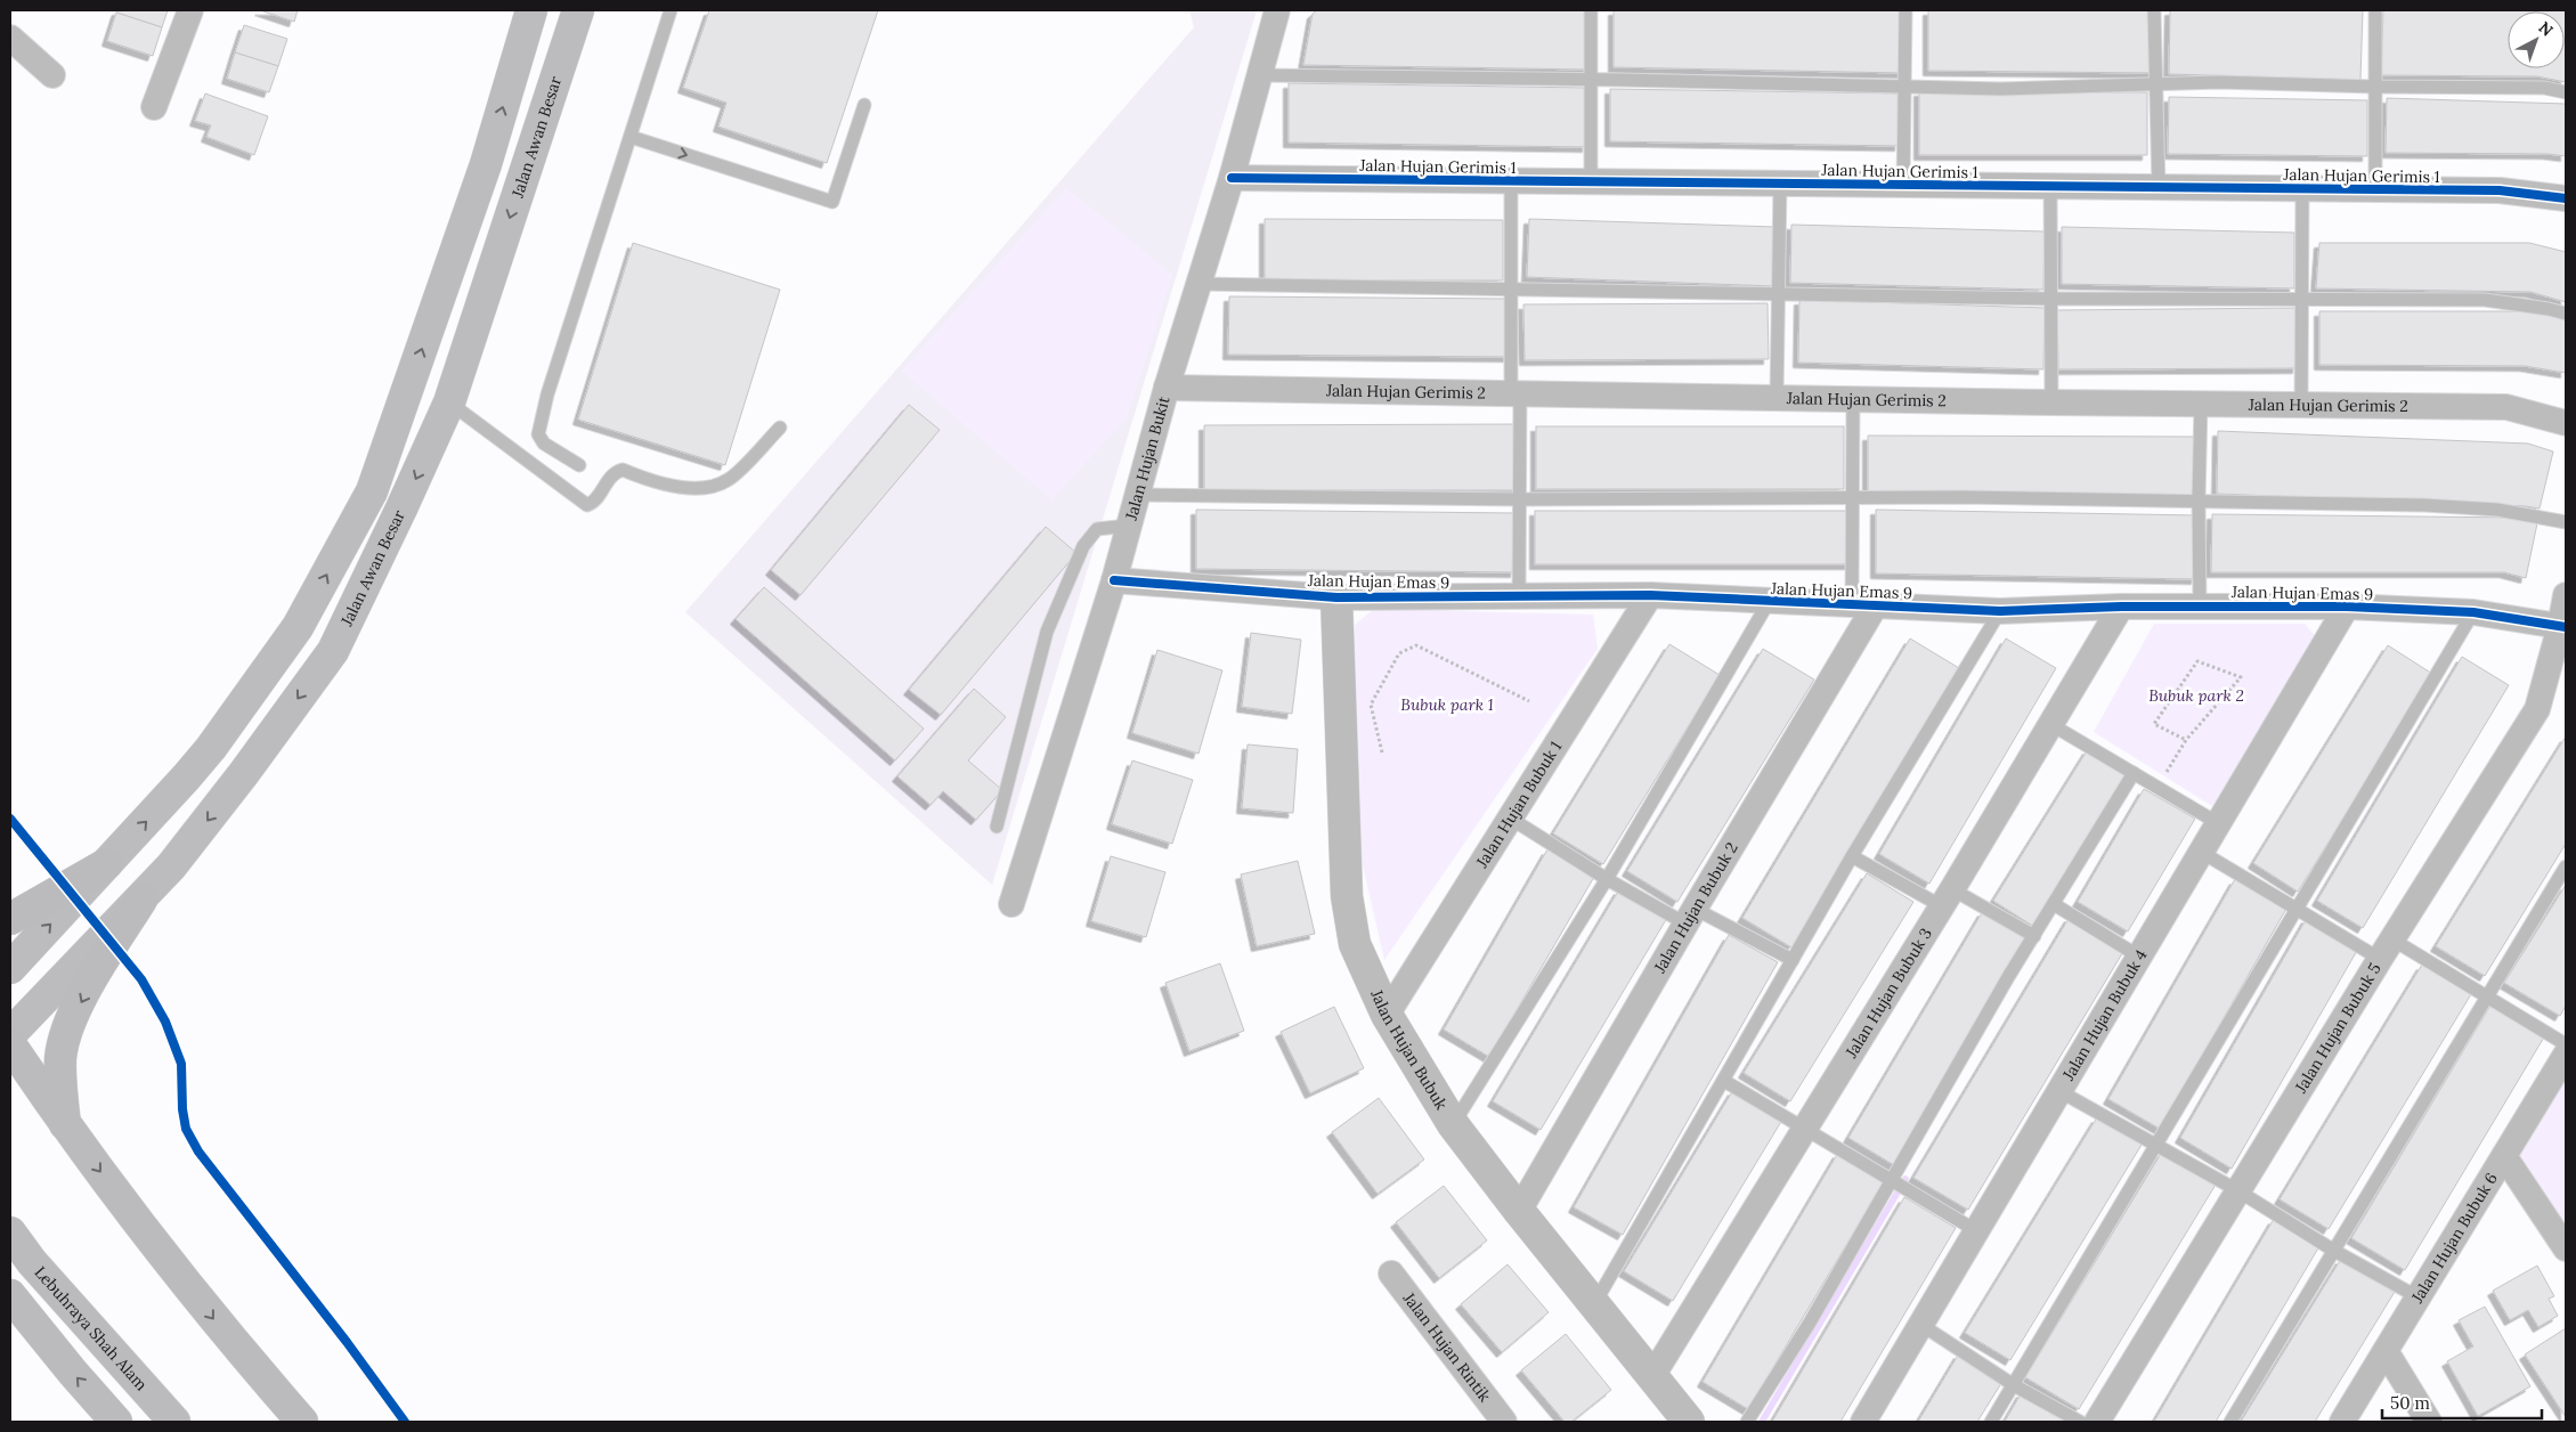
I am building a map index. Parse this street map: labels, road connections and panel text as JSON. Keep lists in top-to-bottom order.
{
  "streets": {
    "highway": ["Lebuhraya Shah Alam"],
    "main road": ["Jalan Awan Besar"],
    "street": [
      "Jalan Hujan Gerimis 1",
      "Jalan Hujan Gerimis 2",
      "Jalan Hujan Bukit",
      "Jalan Hujan Emas 9",
      "Jalan Hujan Bubuk 1",
      "Jalan Hujan Bubuk 2",
      "Jalan Hujan Bubuk 3",
      "Jalan Hujan Bubuk 4",
      "Jalan Hujan Bubuk 5",
      "Jalan Hujan Bubuk",
      "Jalan Hujan Bubuk 6",
      "Jalan Hujan Rintik"
    ]
  },
  "crossings": [
    ["Jalan Hujan Gerimis 1", "Jalan Hujan Bukit"],
    ["Jalan Hujan Gerimis 2", "Jalan Hujan Bukit"],
    ["Jalan Hujan Bukit", "Jalan Hujan Emas 9"],
    ["Jalan Hujan Emas 9", "Jalan Hujan Bubuk 1"],
    ["Jalan Hujan Emas 9", "Jalan Hujan Bubuk 2"],
    ["Jalan Hujan Emas 9", "Jalan Hujan Bubuk 3"],
    ["Jalan Hujan Emas 9", "Jalan Hujan Bubuk 4"],
    ["Jalan Hujan Emas 9", "Jalan Hujan Bubuk 5"],
    ["Jalan Hujan Emas 9", "Jalan Hujan Bubuk"],
    ["Jalan Hujan Bubuk 1", "Jalan Hujan Bubuk"],
    ["Jalan Hujan Bubuk 2", "Jalan Hujan Bubuk"],
    ["Jalan Hujan Bubuk 3", "Jalan Hujan Bubuk"]
  ],
  "parks": ["Bubuk park 2", "Bubuk park 1"],
  "scale_bar": "50 m",
  "north": "top right"
}
